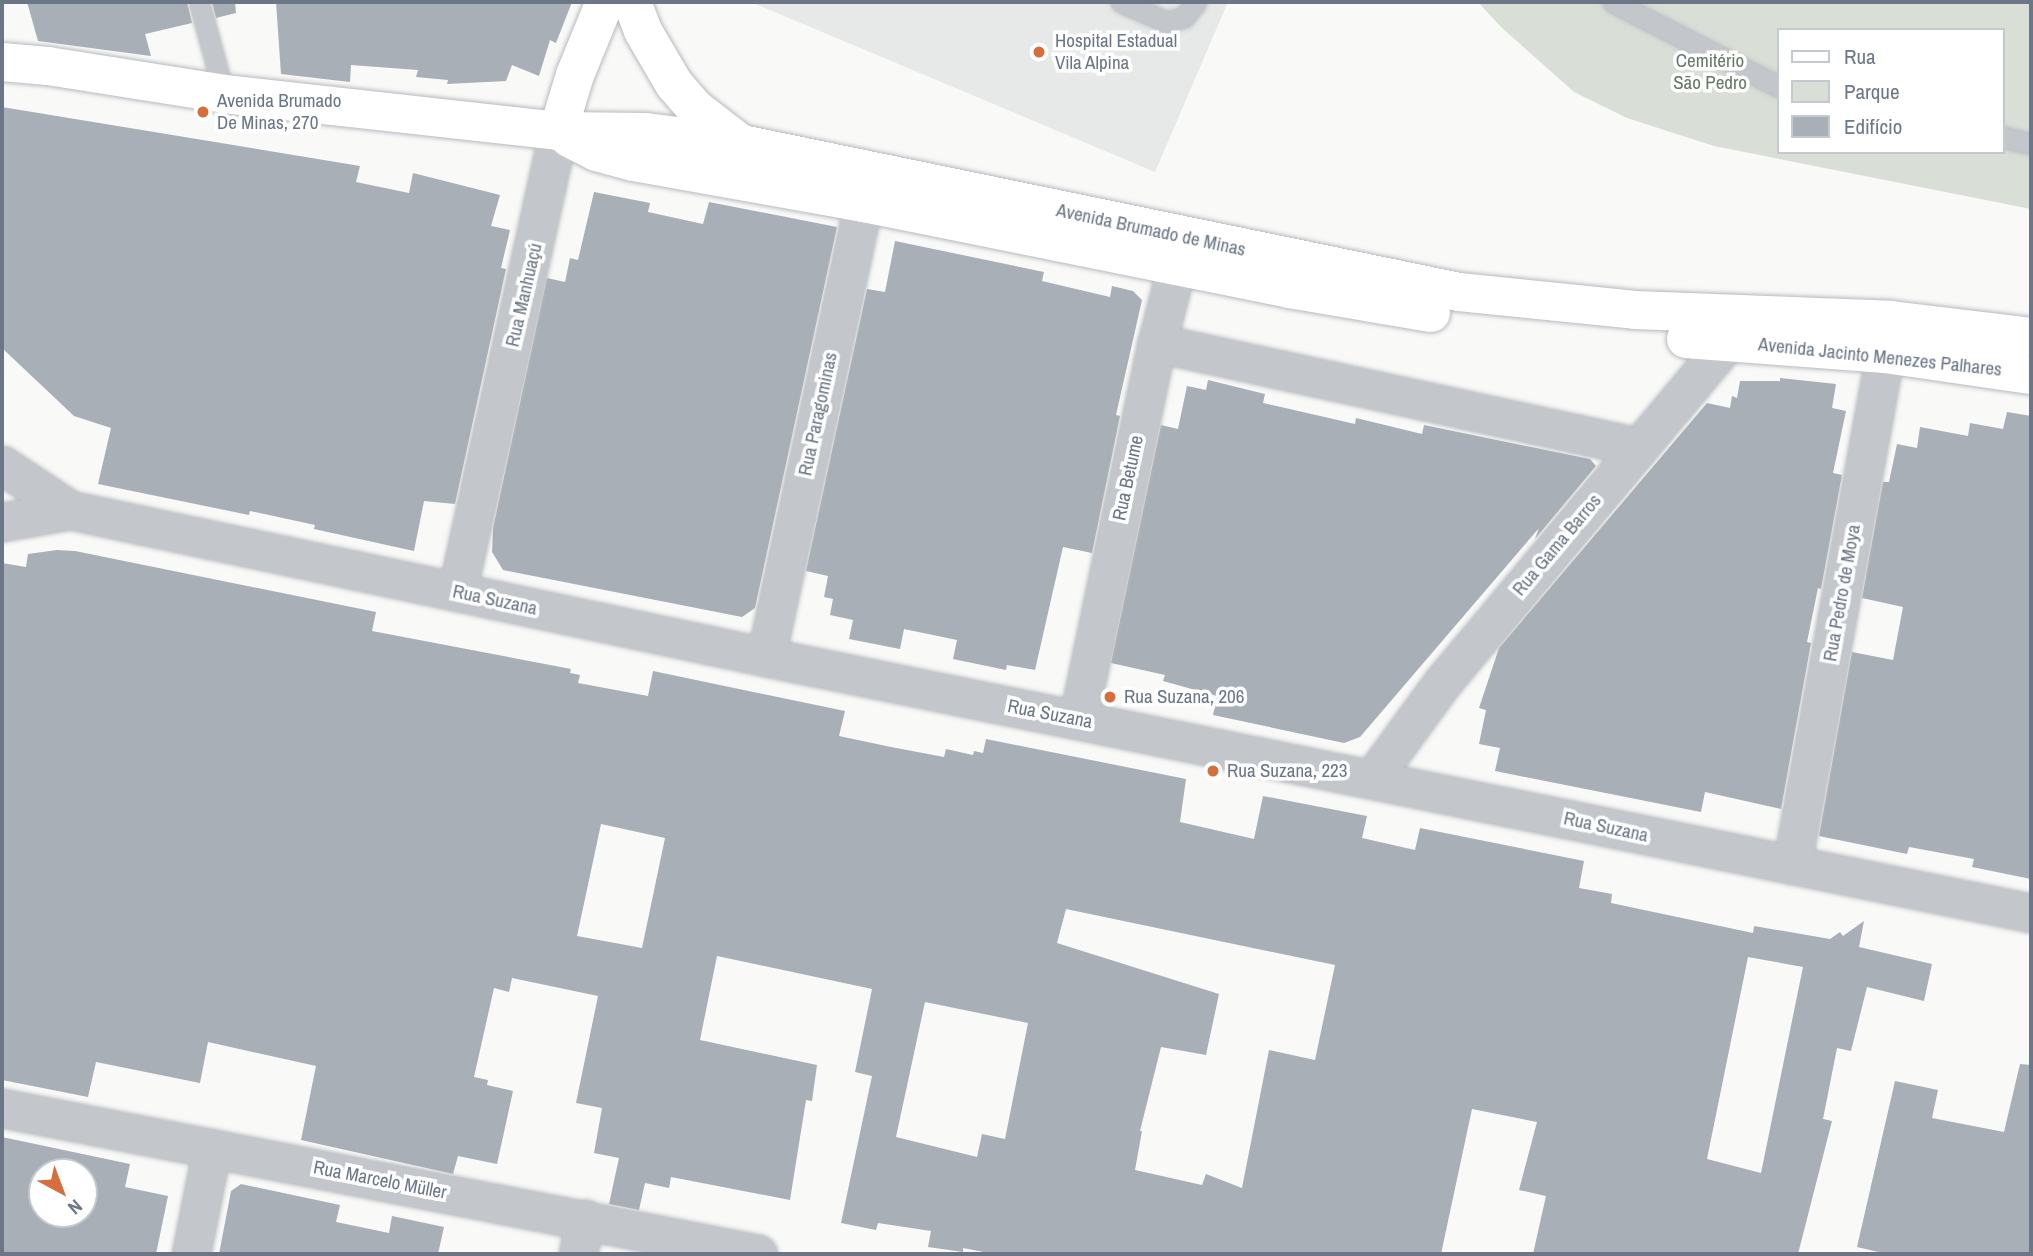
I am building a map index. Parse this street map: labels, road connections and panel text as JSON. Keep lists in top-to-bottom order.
{
  "streets": {
    "main road": ["Avenida Brumado de Minas", "Rua Manhuaçú", "Avenida Jacinto Menezes Palhares"],
    "street": [
      "Rua Paragominas",
      "Rua Betume",
      "Rua Gama Barros",
      "Rua Pedro de Moya",
      "Rua Suzana",
      "Rua Marcelo Müller"
    ]
  },
  "crossings": [
    ["Avenida Brumado de Minas", "Rua Manhuaçú"],
    ["Avenida Brumado de Minas", "Avenida Jacinto Menezes Palhares"],
    ["Avenida Brumado de Minas", "Rua Paragominas"],
    ["Avenida Brumado de Minas", "Rua Betume"],
    ["Avenida Brumado de Minas", "Rua Gama Barros"],
    ["Rua Manhuaçú", "Rua Suzana"],
    ["Avenida Jacinto Menezes Palhares", "Rua Gama Barros"],
    ["Avenida Jacinto Menezes Palhares", "Rua Pedro de Moya"],
    ["Rua Paragominas", "Rua Suzana"],
    ["Rua Betume", "Rua Suzana"],
    ["Rua Gama Barros", "Rua Suzana"],
    ["Rua Pedro de Moya", "Rua Suzana"]
  ],
  "parks": ["Cemitério São Pedro"],
  "places": [
    "Hospital Estadual Vila Alpina",
    "Avenida Brumado De Minas, 270",
    "Rua Suzana, 206",
    "Rua Suzana, 223"
  ],
  "legend": ["Rua", "Parque", "Edifício"],
  "north": "bottom right"
}
